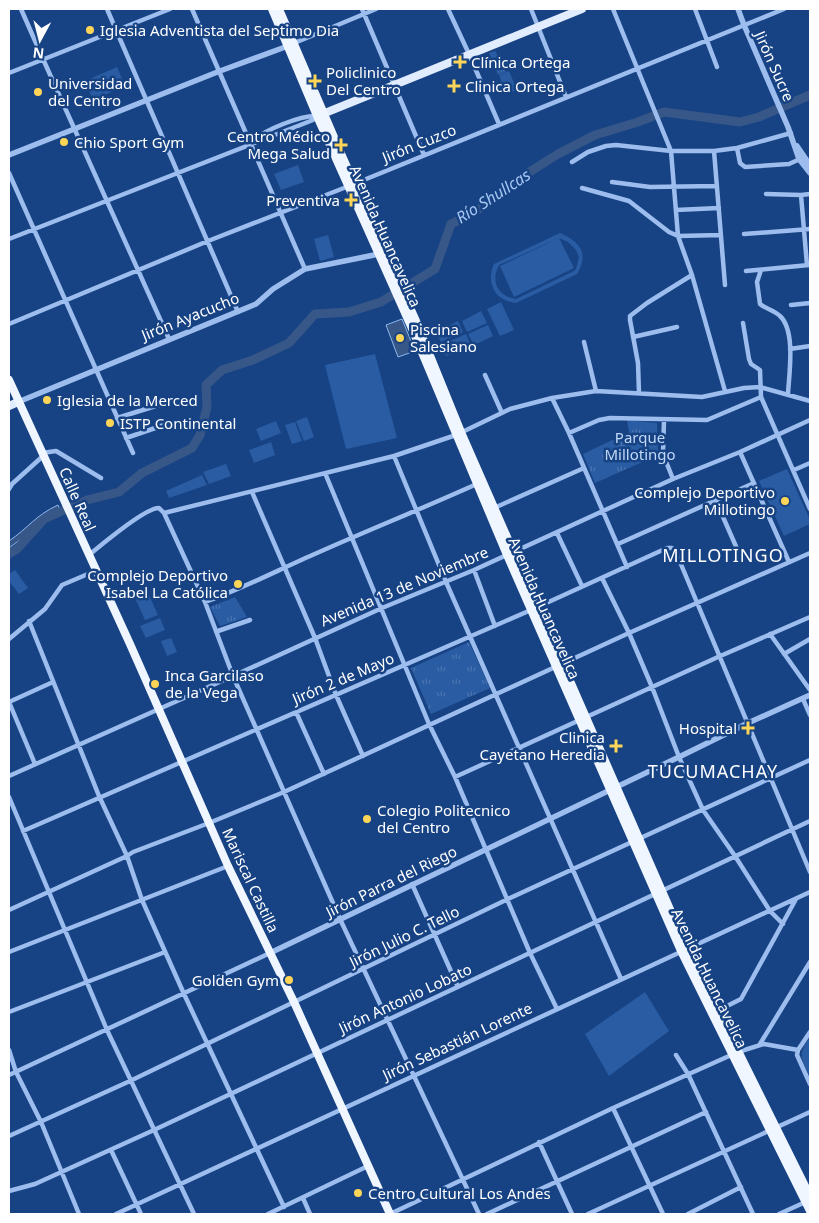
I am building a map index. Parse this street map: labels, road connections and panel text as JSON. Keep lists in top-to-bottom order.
{
  "streets": {
    "highway": ["Avenida Huancavelica", "Calle Real", "Mariscal Castilla"],
    "main road": ["Jirón Ayacucho"],
    "street": [
      "Jirón Sucre",
      "Jirón Cuzco",
      "Avenida 13 de Noviembre",
      "Jirón 2 de Mayo",
      "Jirón Parra del Riego",
      "Jirón Julio C. Tello",
      "Jirón Antonio Lobato",
      "Jirón Sebastián Lorente"
    ]
  },
  "crossings": [
    ["Jirón Sucre", "Jirón Cuzco"],
    ["Jirón Cuzco", "Avenida Huancavelica"],
    ["Avenida Huancavelica", "Jirón Ayacucho"],
    ["Avenida Huancavelica", "Avenida 13 de Noviembre"],
    ["Avenida Huancavelica", "Jirón 2 de Mayo"],
    ["Avenida Huancavelica", "Jirón Parra del Riego"],
    ["Avenida Huancavelica", "Jirón Julio C. Tello"],
    ["Avenida Huancavelica", "Jirón Antonio Lobato"],
    ["Avenida Huancavelica", "Jirón Sebastián Lorente"],
    ["Jirón Ayacucho", "Calle Real"],
    ["Calle Real", "Mariscal Castilla"],
    ["Avenida 13 de Noviembre", "Mariscal Castilla"],
    ["Jirón 2 de Mayo", "Mariscal Castilla"],
    ["Mariscal Castilla", "Jirón Parra del Riego"],
    ["Mariscal Castilla", "Jirón Julio C. Tello"],
    ["Mariscal Castilla", "Jirón Antonio Lobato"],
    ["Mariscal Castilla", "Jirón Sebastián Lorente"]
  ],
  "districts": ["MILLOTINGO", "TUCUMACHAY"],
  "water": ["Río Shullcas"],
  "parks": ["Parque Millotingo"],
  "places": {
    "other": [
      "Iglesia Adventista del Septimo Dia",
      "Universidad del Centro",
      "Chio Sport Gym",
      "Piscina Salesiano",
      "Iglesia de la Merced",
      "ISTP Continental",
      "Complejo Deportivo Millotingo",
      "Complejo Deportivo Isabel La Católica",
      "Inca Garcilaso de la Vega",
      "Colegio Politecnico del Centro",
      "Golden Gym",
      "Centro Cultural Los Andes"
    ],
    "health": [
      "Clínica Ortega",
      "Policlinico Del Centro",
      "Clinica Ortega",
      "Centro Médico Mega Salud",
      "Preventiva",
      "Hospital",
      "Clinica Cayetano Heredia"
    ]
  },
  "north": "bottom"
}
